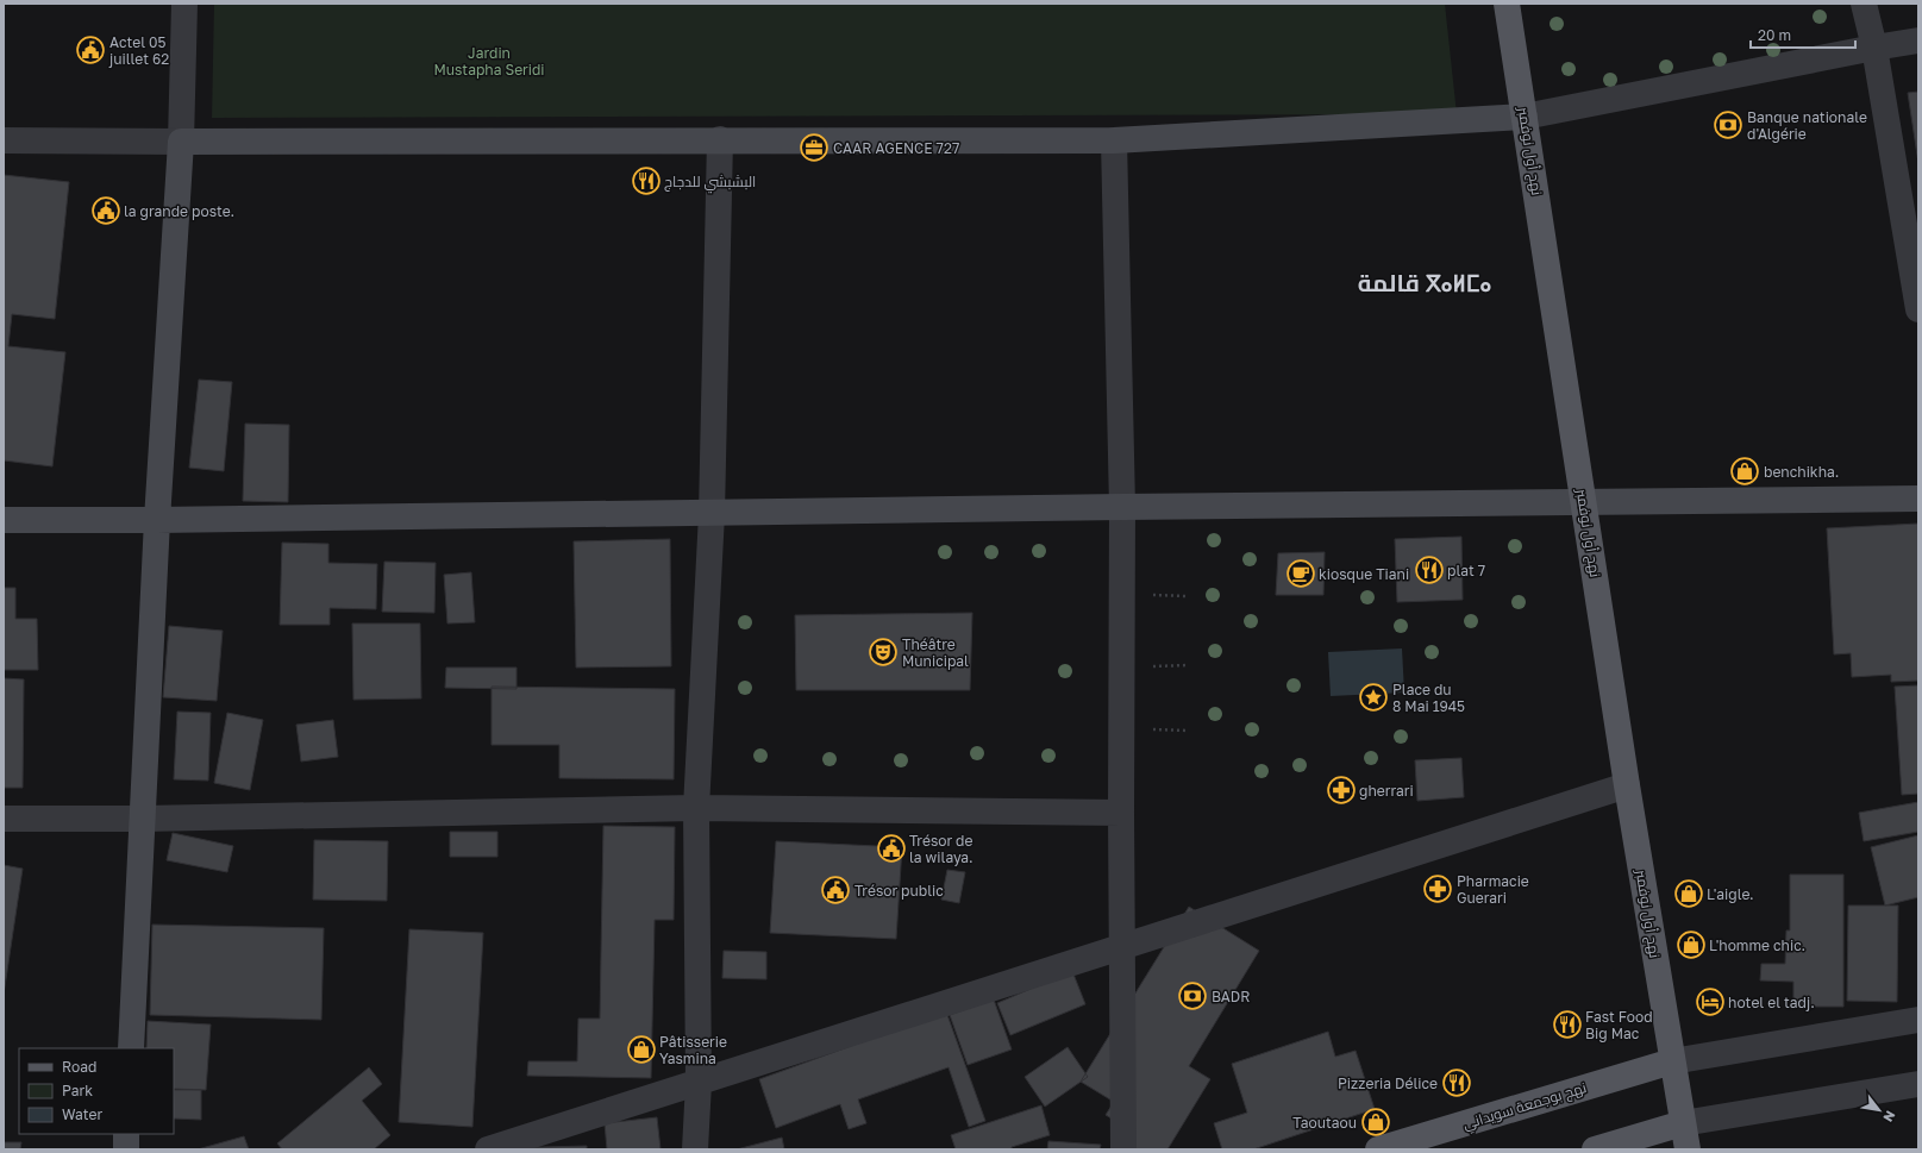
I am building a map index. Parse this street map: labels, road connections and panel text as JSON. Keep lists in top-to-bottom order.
{
  "streets": {
    "main road": ["نهج أول نوفمبر", "نهج بوجمعة سويداني"]
  },
  "crossings": [
    ["نهج أول نوفمبر", "نهج بوجمعة سويداني"]
  ],
  "districts": ["قالمة ⴳⴰⵍⵎⴰ"],
  "parks": ["Jardin Mustapha Seridi"],
  "places": {
    "public building": [
      "Actel 05 juillet 62",
      "la grande poste.",
      "Trésor de la wilaya.",
      "Trésor public"
    ],
    "bank": ["Banque nationale d'Algérie", "BADR"],
    "office": ["CAAR AGENCE 727"],
    "restaurant": [
      "البشبشي للدجاج",
      "plat 7",
      "Fast Food Big Mac",
      "Pizzeria Délice"
    ],
    "shop": [
      "benchikha.",
      "L'aigle.",
      "L'homme chic.",
      "Pâtisserie Yasmina",
      "Taoutaou"
    ],
    "cafe": ["kiosque Tiani"],
    "theatre": ["Théâtre Municipal"],
    "place": ["Place du 8 Mai 1945"],
    "pharmacy": ["gherrari", "Pharmacie Guerari"],
    "hotel": ["hotel el tadj."]
  },
  "legend": ["Road", "Park", "Water"],
  "scale_bar": "20 m",
  "north": "bottom right"
}
